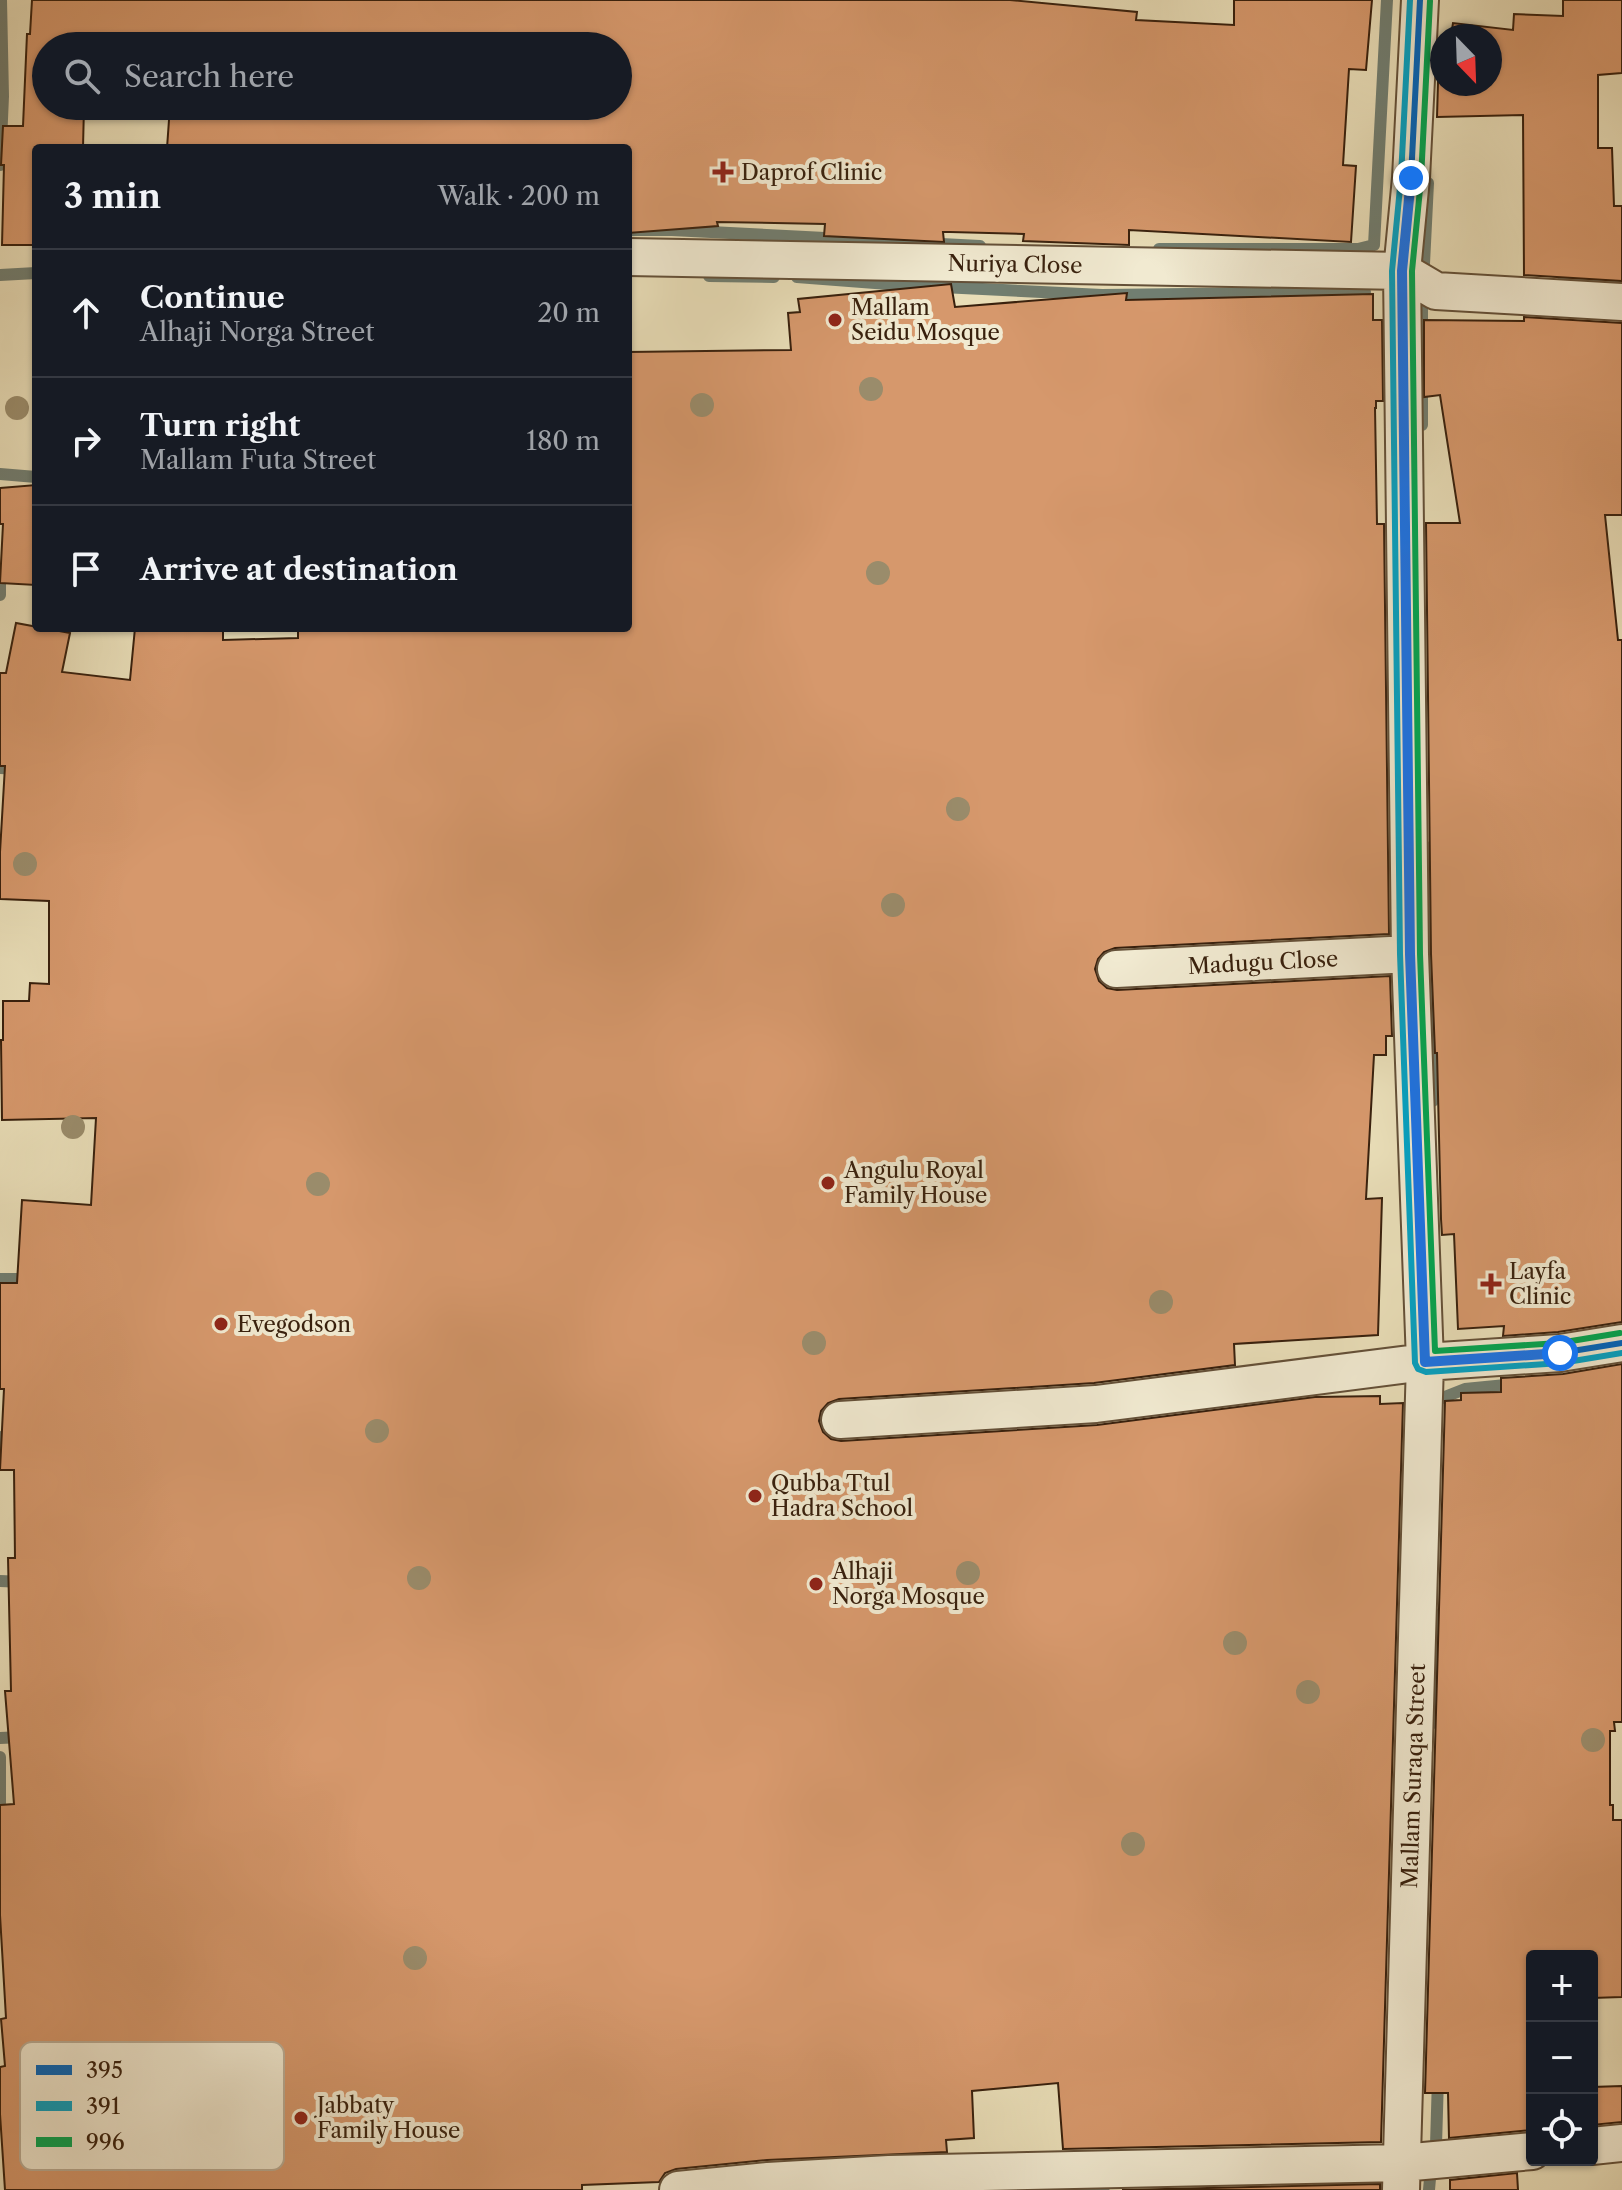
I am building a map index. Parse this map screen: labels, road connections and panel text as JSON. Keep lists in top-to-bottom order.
{
  "streets": {
    "street": ["Nuriya Close", "Madugu Close", "Mallam Suraqa Street"]
  },
  "crossings": [
    ["Nuriya Close", "Mallam Suraqa Street"],
    ["Madugu Close", "Mallam Suraqa Street"]
  ],
  "places": {
    "health": ["Daprof Clinic", "Layfa Clinic"],
    "other": [
      "Mallam Seidu Mosque",
      "Angulu Royal Family House",
      "Evegodson",
      "Qubba Ttul Hadra School",
      "Alhaji Norga Mosque",
      "Jabbaty Family House"
    ]
  },
  "lines": ["transit line 395", "transit line 391", "transit line 996"],
  "legend": ["395", "391", "996"],
  "north": "bottom right",
  "page": {
    "search": "Search here",
    "heading": ["3 min", "Walk · 200 m"],
    "list": [
      ["Continue", "Alhaji Norga Street", "20 m"],
      ["Turn right", "Mallam Futa Street", "180 m"],
      "Arrive at destination"
    ],
    "map_buttons": ["+", "−"]
  }
}
